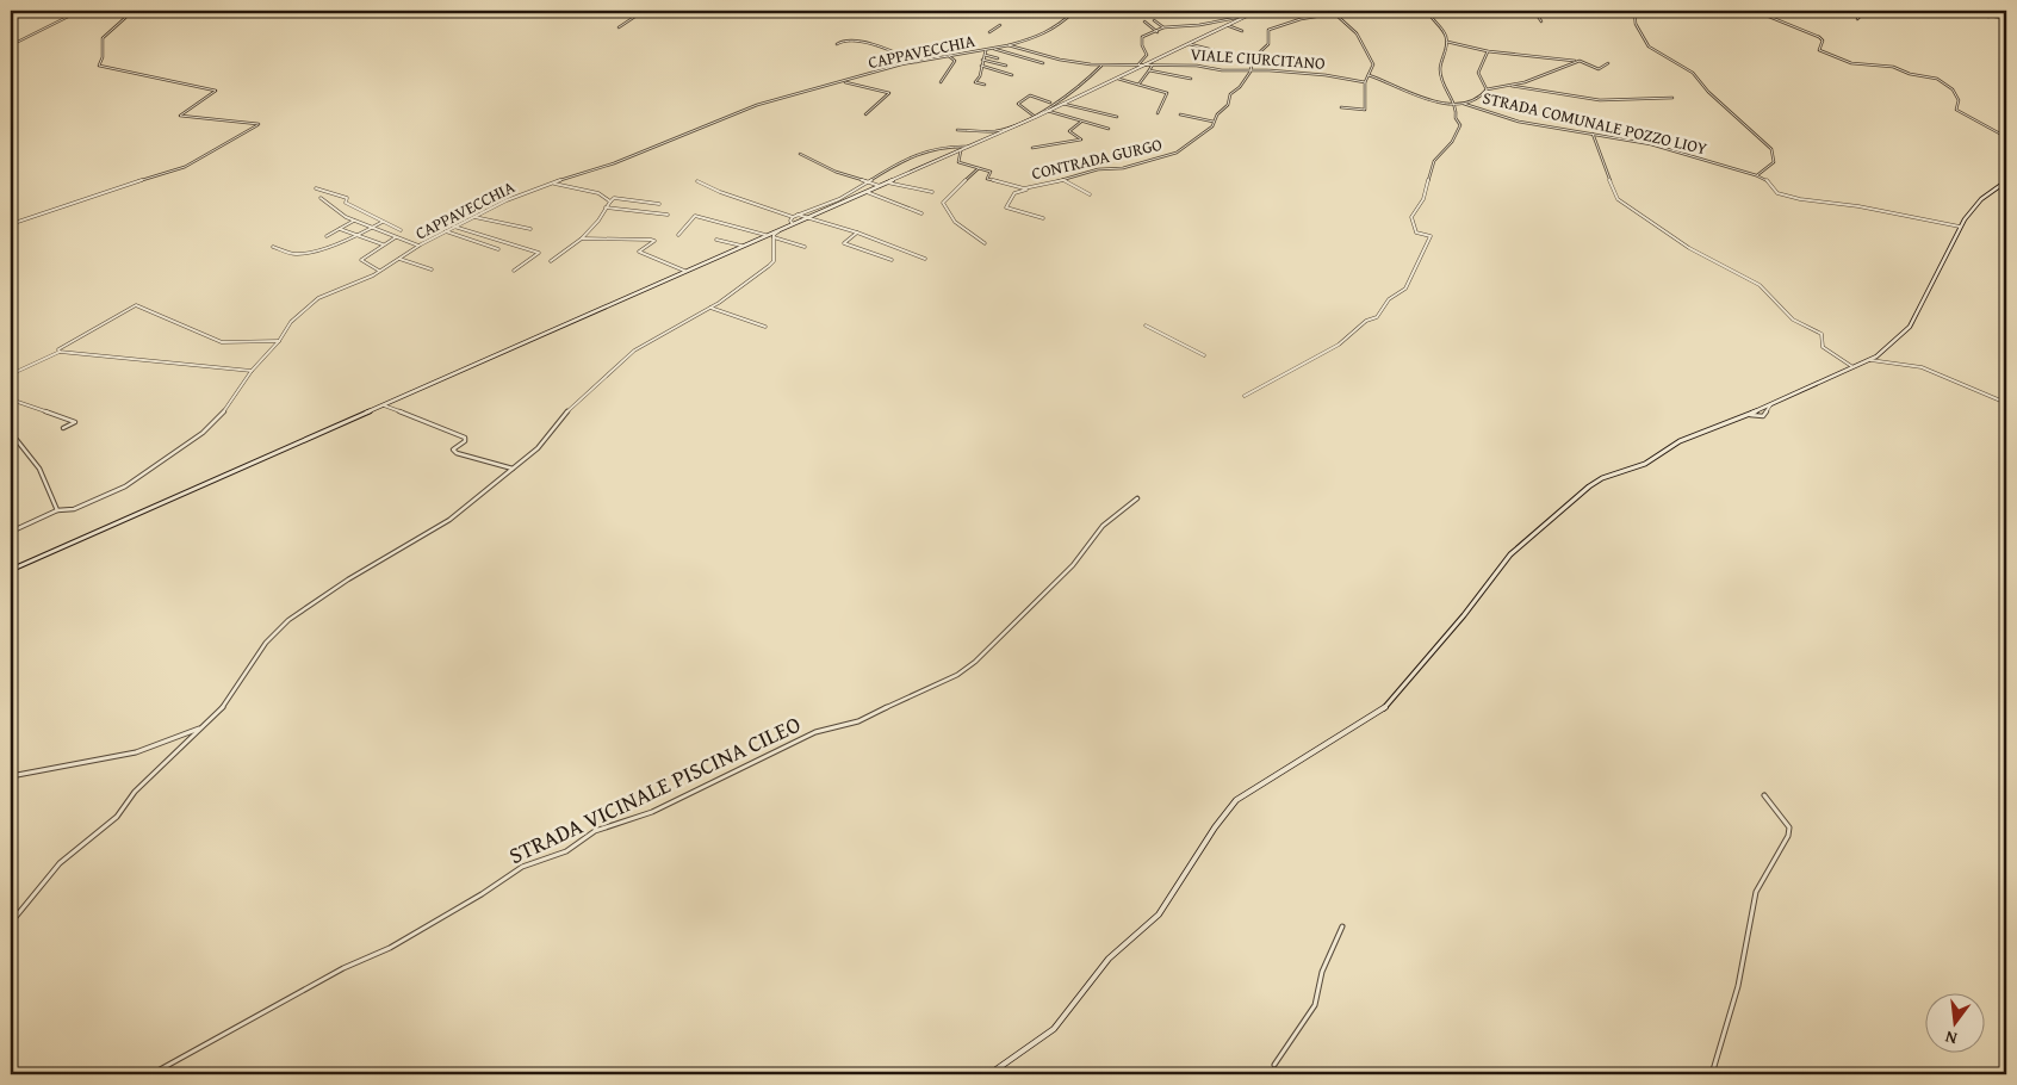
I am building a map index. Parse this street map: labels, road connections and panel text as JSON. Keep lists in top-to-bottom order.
{
  "streets": {
    "street": [
      "CAPPAVECCHIA",
      "VIALE CIURCITANO",
      "STRADA COMUNALE POZZO LIOY",
      "CONTRADA GURGO",
      "STRADA VICINALE PISCINA CILEO"
    ]
  },
  "crossings": [
    ["CAPPAVECCHIA", "VIALE CIURCITANO"],
    ["VIALE CIURCITANO", "CONTRADA GURGO"]
  ],
  "north": "bottom"
}
